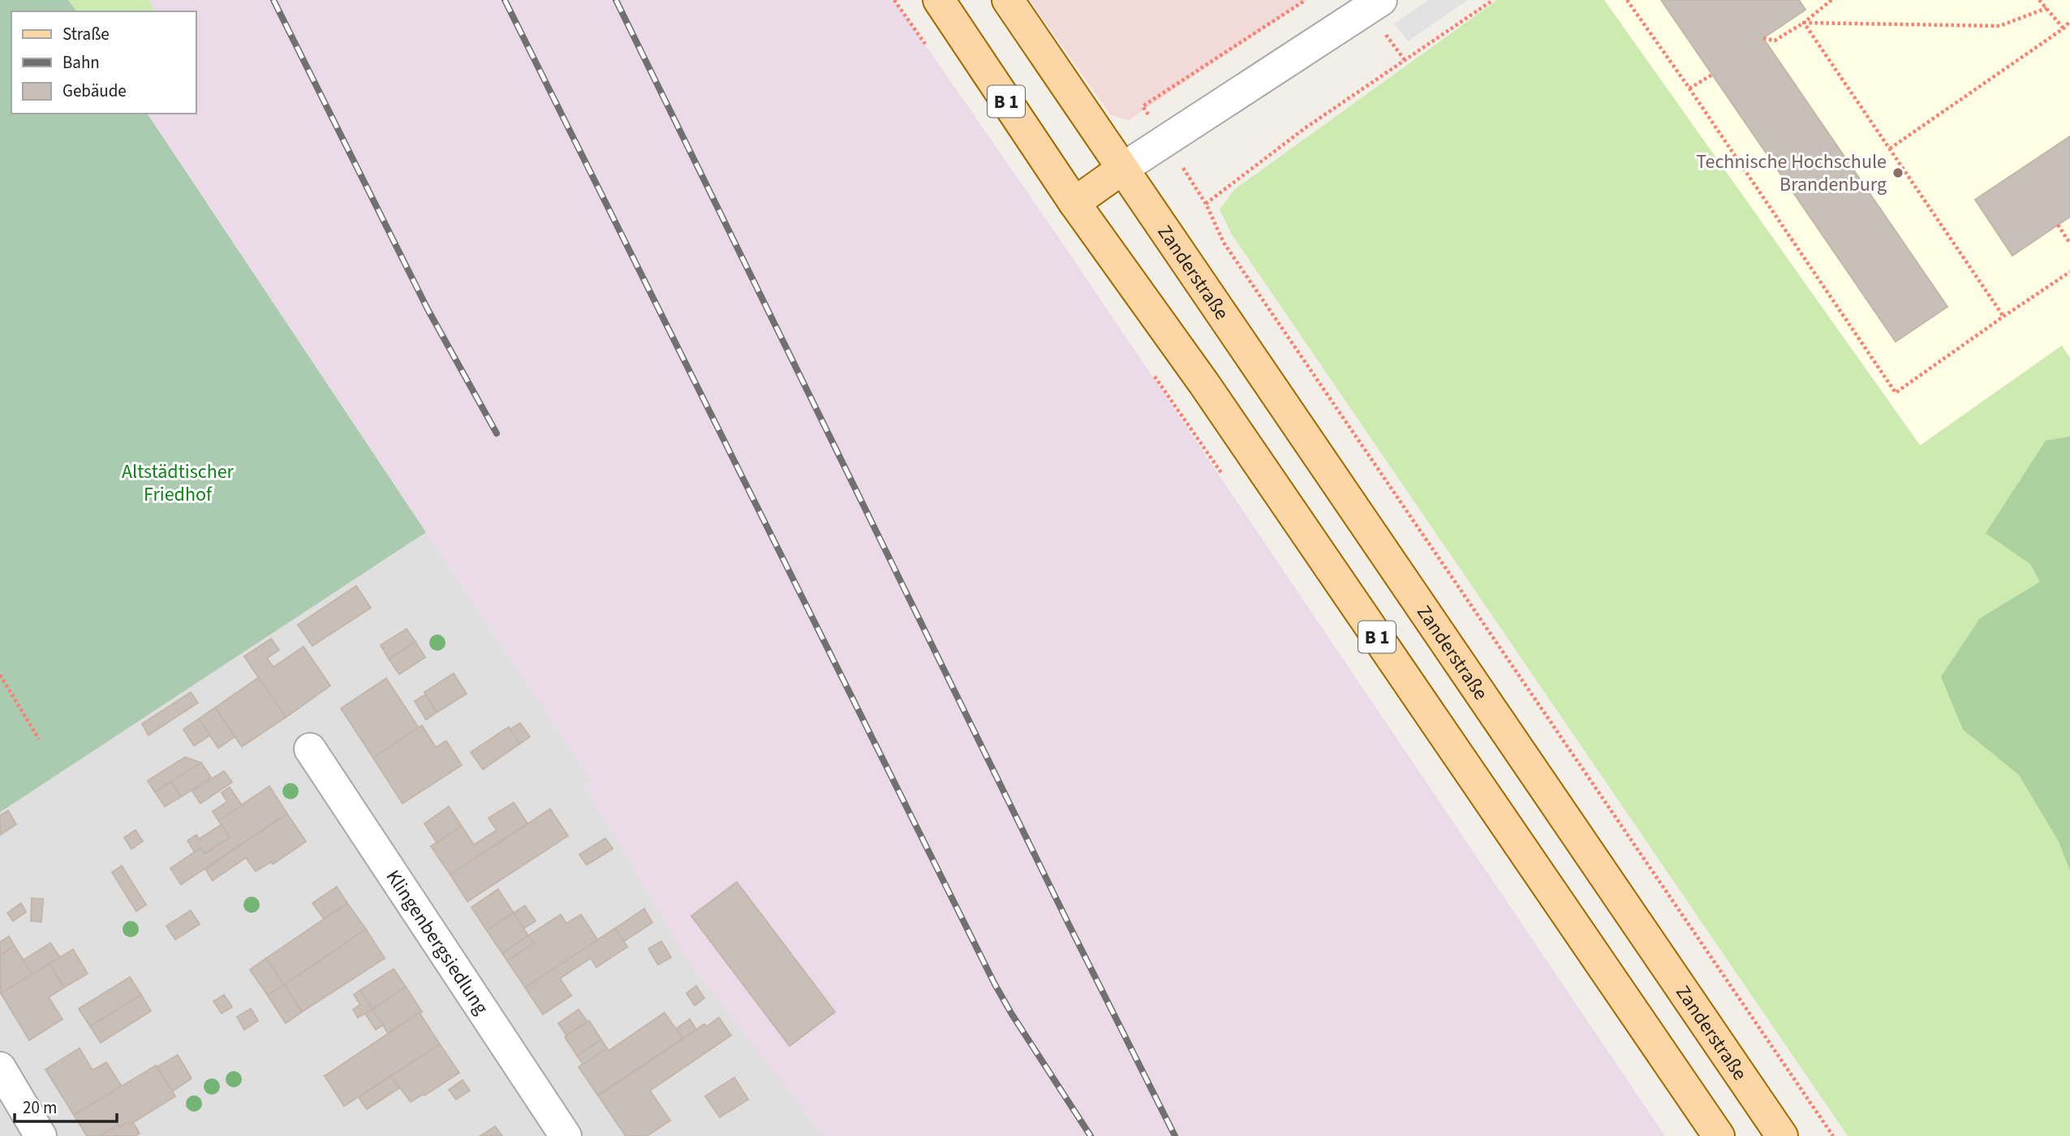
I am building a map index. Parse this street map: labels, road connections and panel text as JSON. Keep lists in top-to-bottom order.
{
  "streets": {
    "main road": ["B 1", "Zanderstraße"],
    "street": ["Klingenbergsiedlung"]
  },
  "parks": ["Altstädtischer Friedhof"],
  "places": ["Technische Hochschule Brandenburg"],
  "legend": ["Straße", "Bahn", "Gebäude"],
  "scale_bar": "20 m"
}
